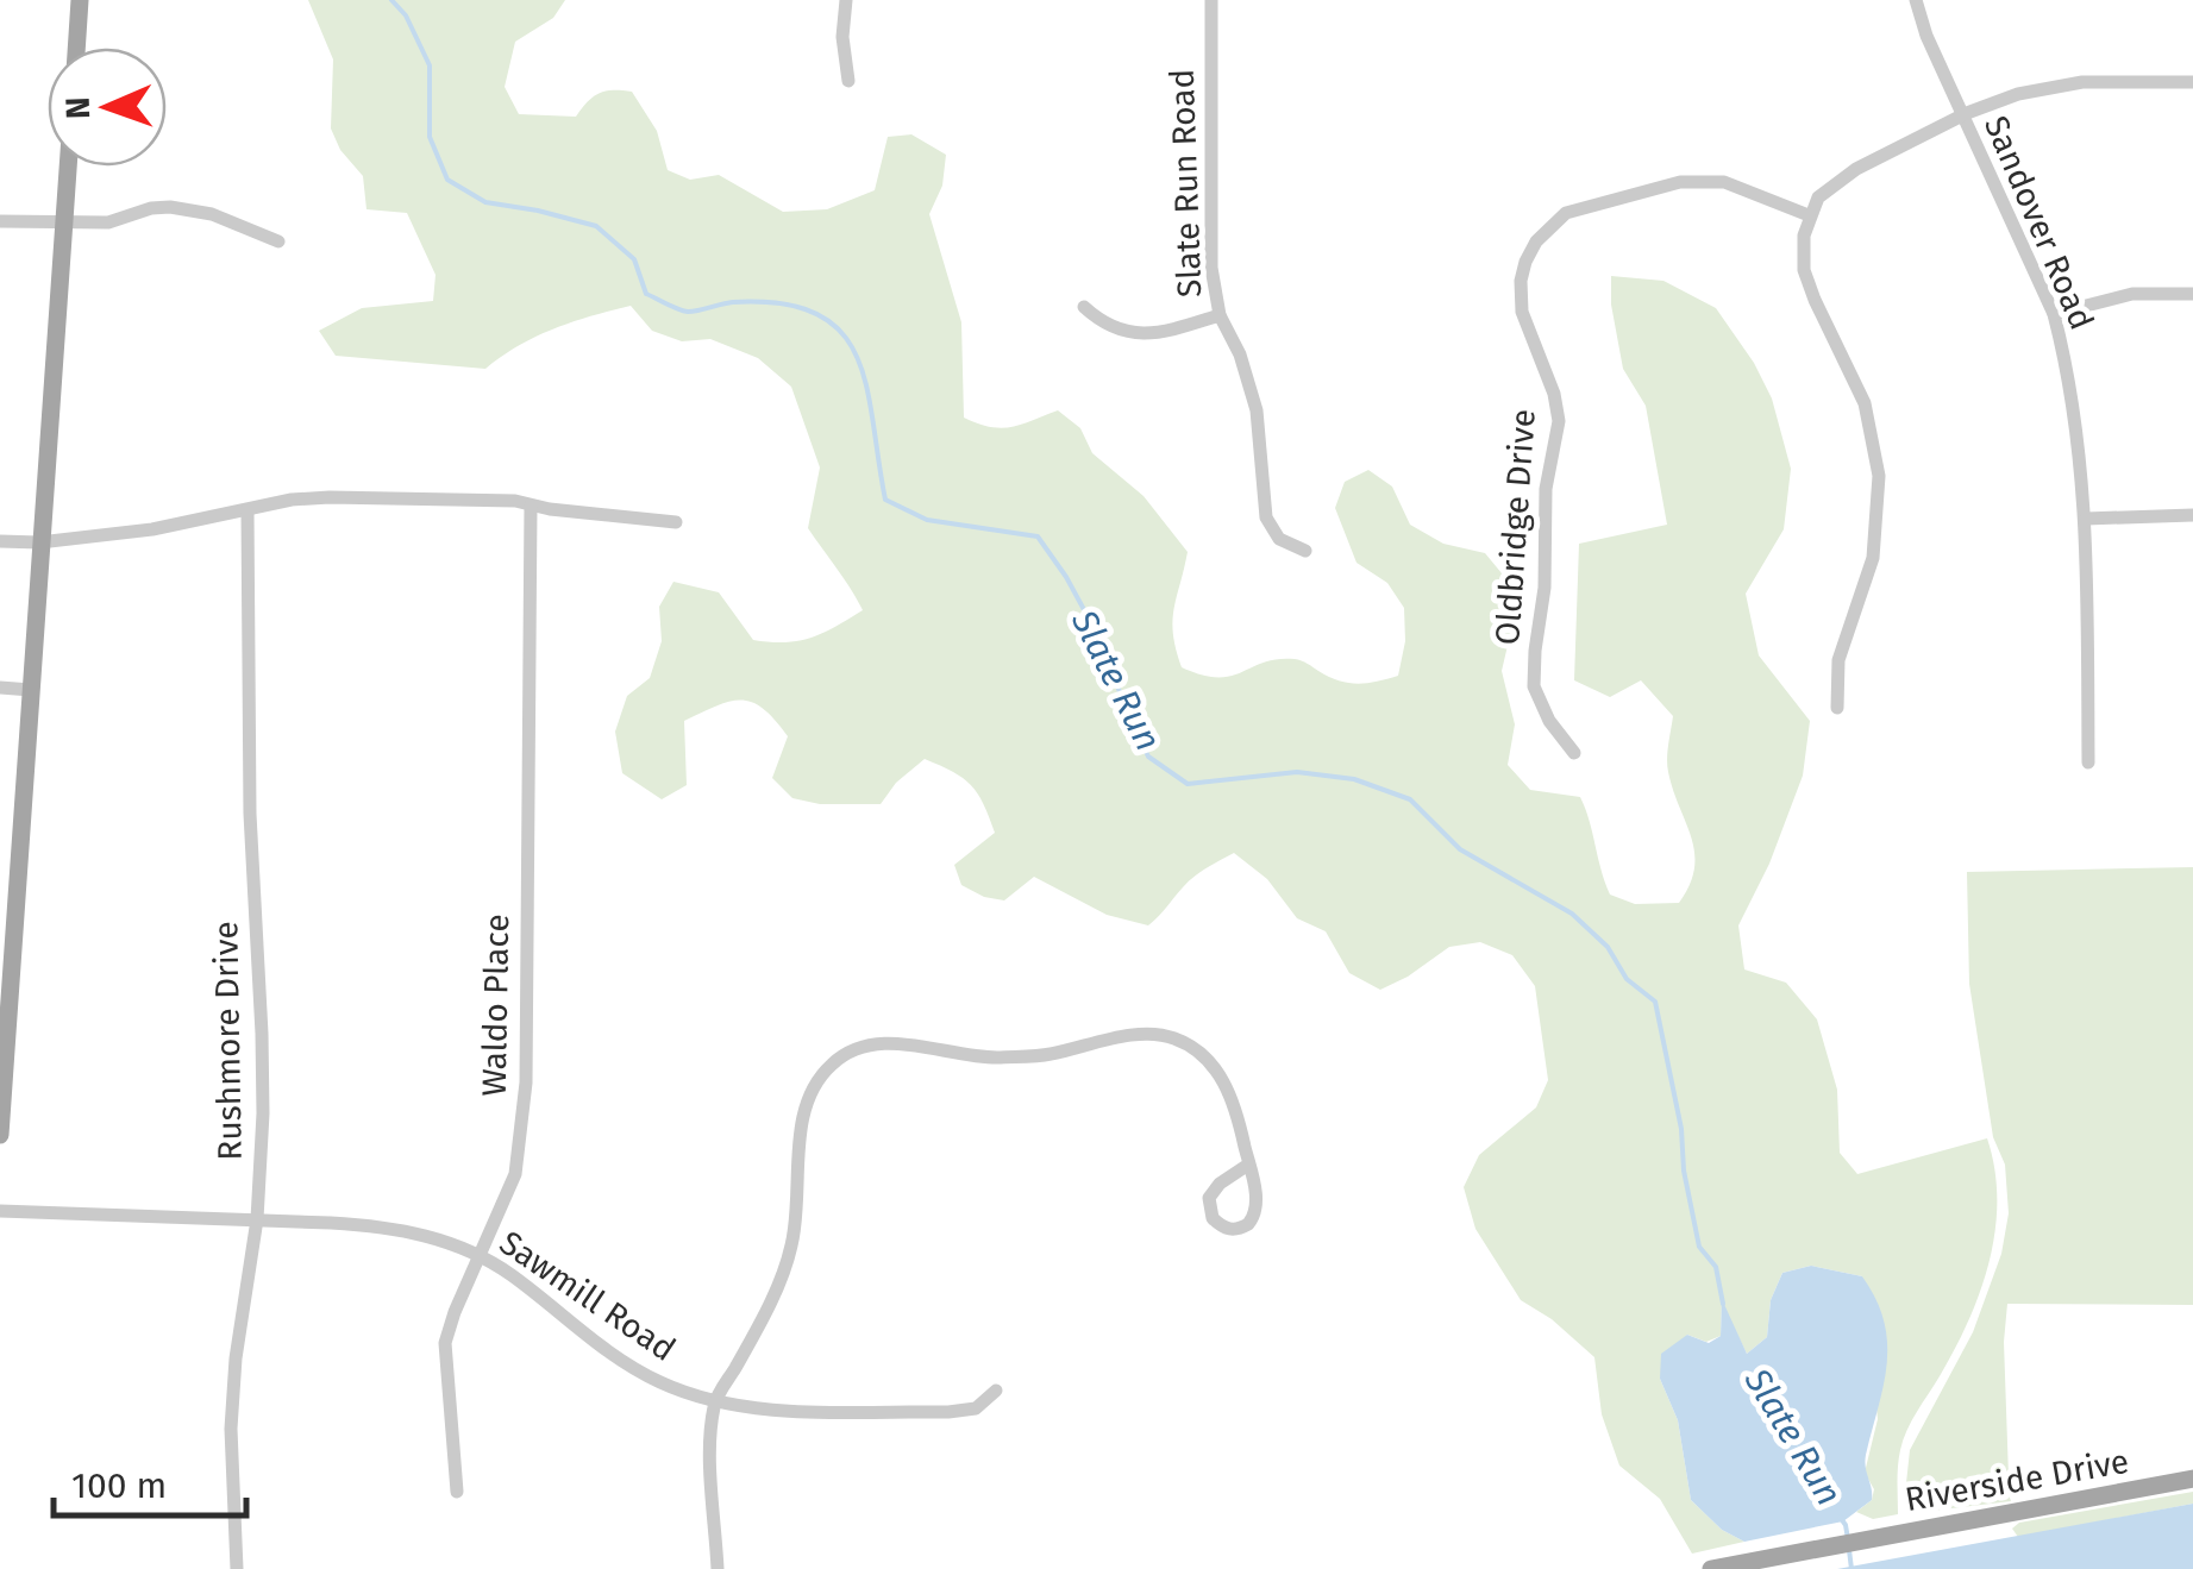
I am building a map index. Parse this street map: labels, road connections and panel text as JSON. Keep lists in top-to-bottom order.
{
  "streets": {
    "main road": ["Riverside Drive"],
    "street": [
      "Slate Run Road",
      "Sandover Road",
      "Oldbridge Drive",
      "Waldo Place",
      "Rushmore Drive",
      "Sawmill Road"
    ]
  },
  "crossings": [
    ["Waldo Place", "Sawmill Road"],
    ["Rushmore Drive", "Sawmill Road"]
  ],
  "water": ["Slate Run"],
  "scale_bar": "100 m",
  "north": "left"
}
